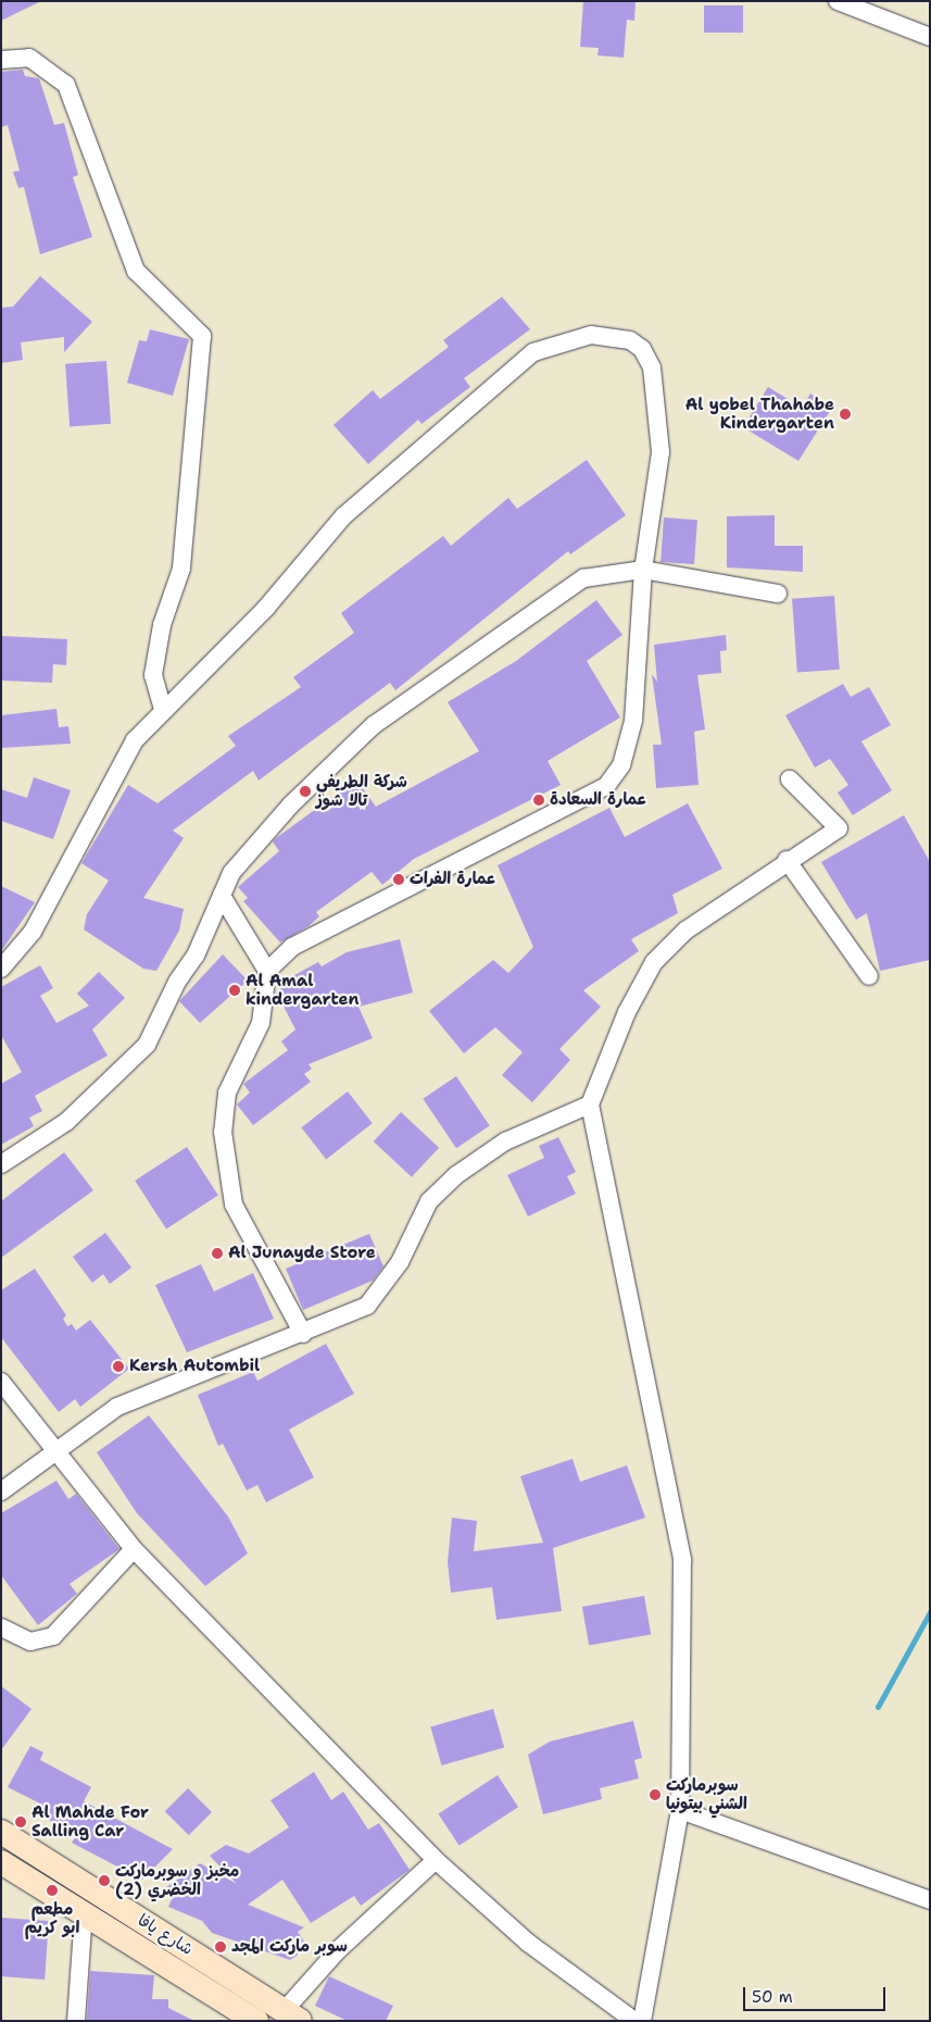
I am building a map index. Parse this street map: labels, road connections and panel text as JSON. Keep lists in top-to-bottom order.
{
  "streets": {
    "main road": ["شارع يافا"]
  },
  "places": [
    "Al yobel Thahabe Kindergarten",
    "شركة الطريفي تالا شوز",
    "عمارة السعادة",
    "عمارة الفرات",
    "Al Amal kindergarten",
    "Al Junayde Store",
    "Kersh Autombil",
    "سوبرماركت الشني بيتونيا",
    "Al Mahde For Salling Car",
    "مخبز و سوبرماركت الخضري (2)",
    "مطعم ابو كريم",
    "سوبر ماركت المجد"
  ],
  "scale_bar": "50 m"
}
